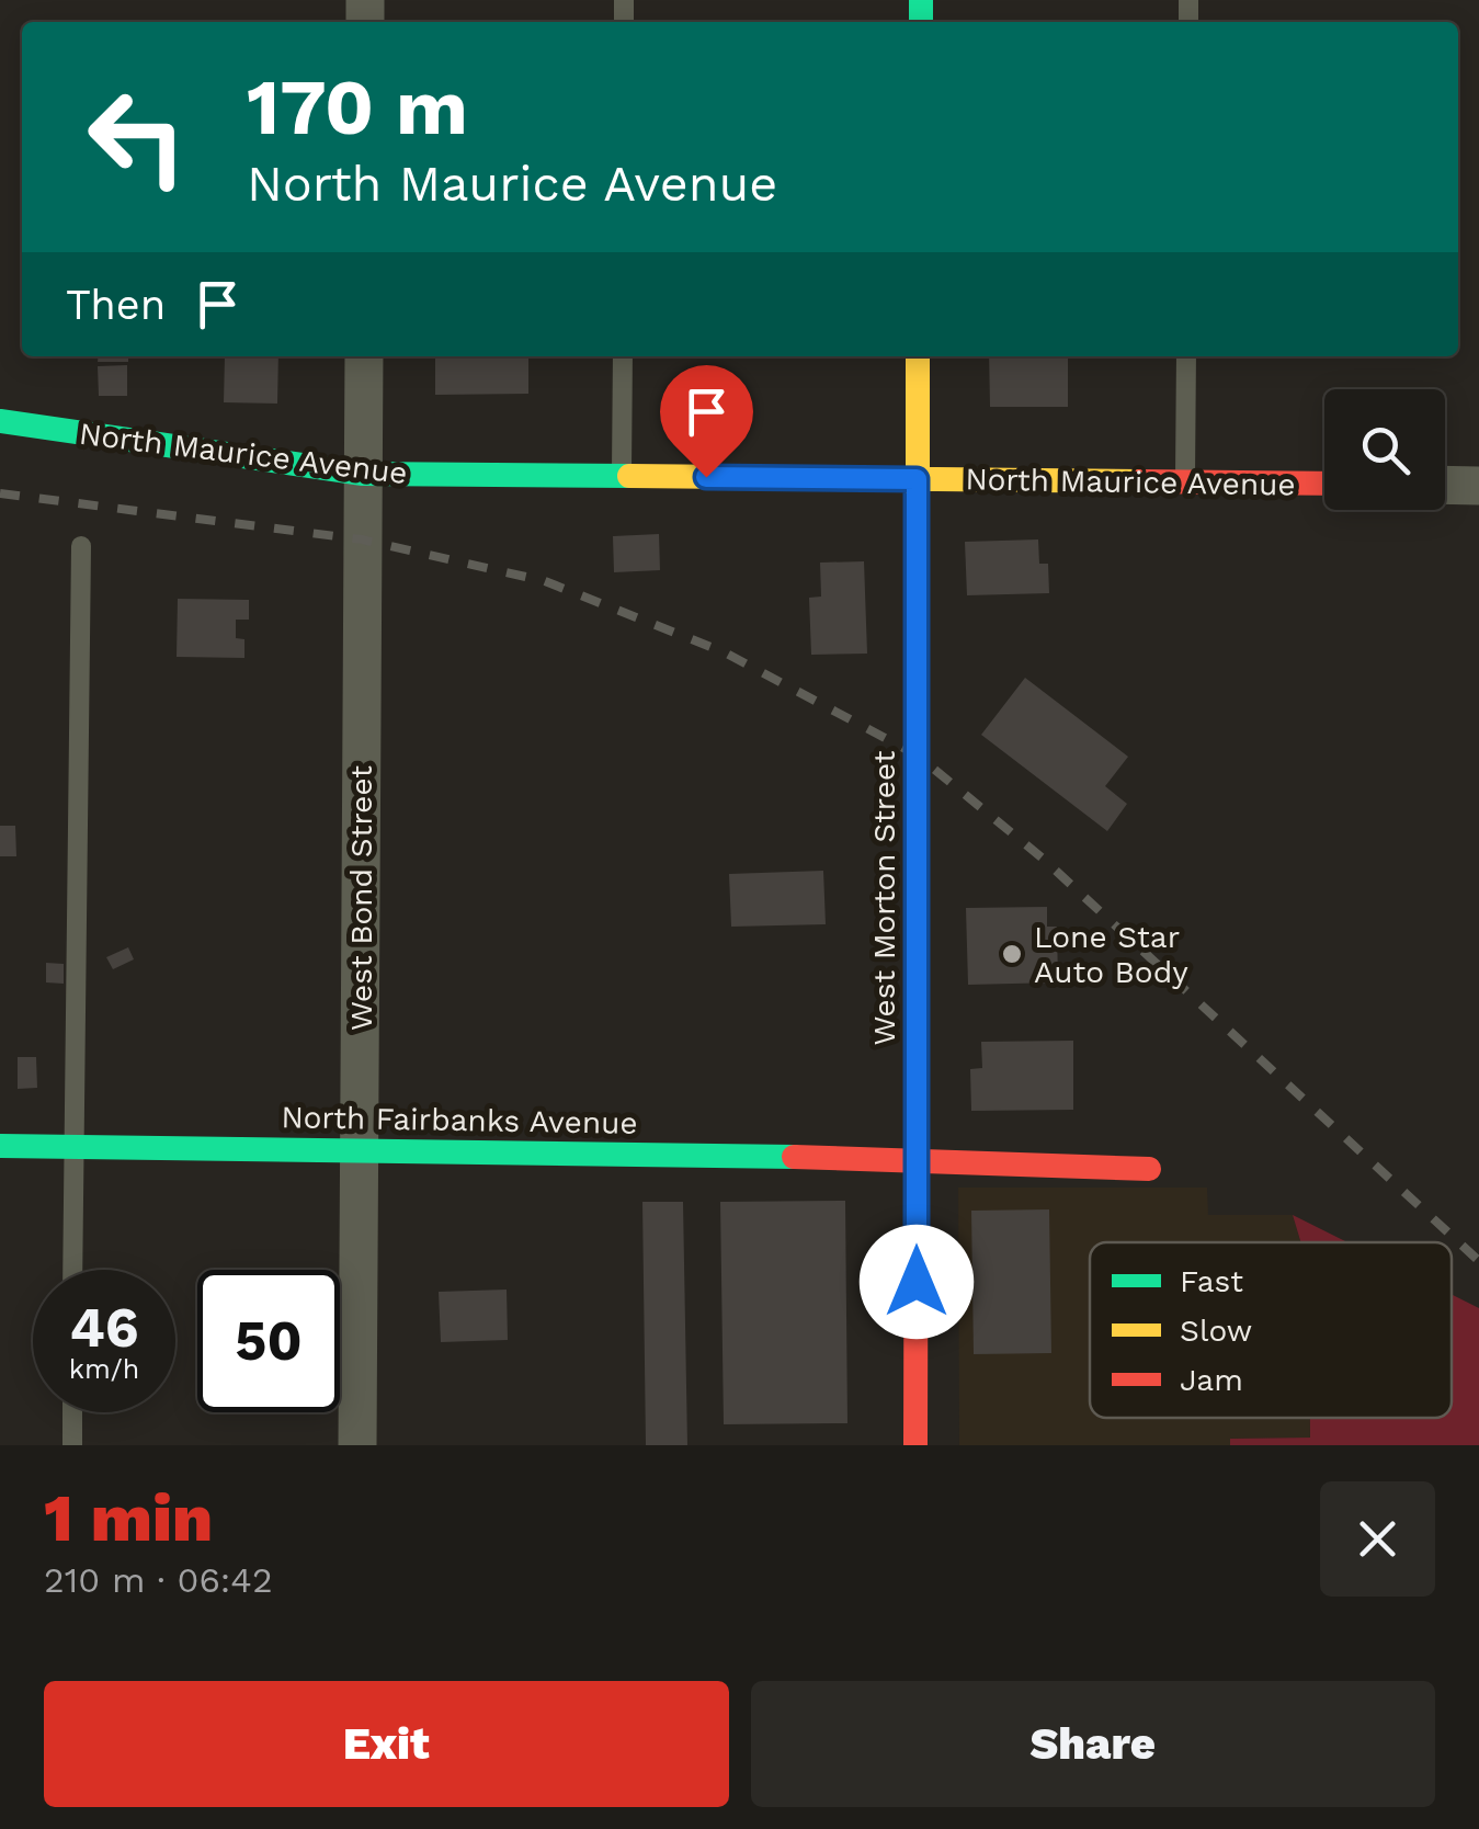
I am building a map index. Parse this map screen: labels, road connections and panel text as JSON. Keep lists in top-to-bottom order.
{
  "streets": {
    "street": [
      "North Maurice Avenue",
      "West Bond Street",
      "West Morton Street",
      "North Fairbanks Avenue"
    ]
  },
  "crossings": [
    ["North Maurice Avenue", "West Bond Street"],
    ["North Maurice Avenue", "West Morton Street"],
    ["West Bond Street", "North Fairbanks Avenue"],
    ["West Morton Street", "North Fairbanks Avenue"]
  ],
  "places": ["Lone Star Auto Body"],
  "legend": ["Fast", "Slow", "Jam"],
  "page": {
    "turn": ["170 m", "North Maurice Avenue"],
    "then": "Then",
    "speed": "46 km/h",
    "limit": "50",
    "heading": ["1 min", "210 m · 06:42"],
    "buttons": ["Exit", "Share"]
  }
}
